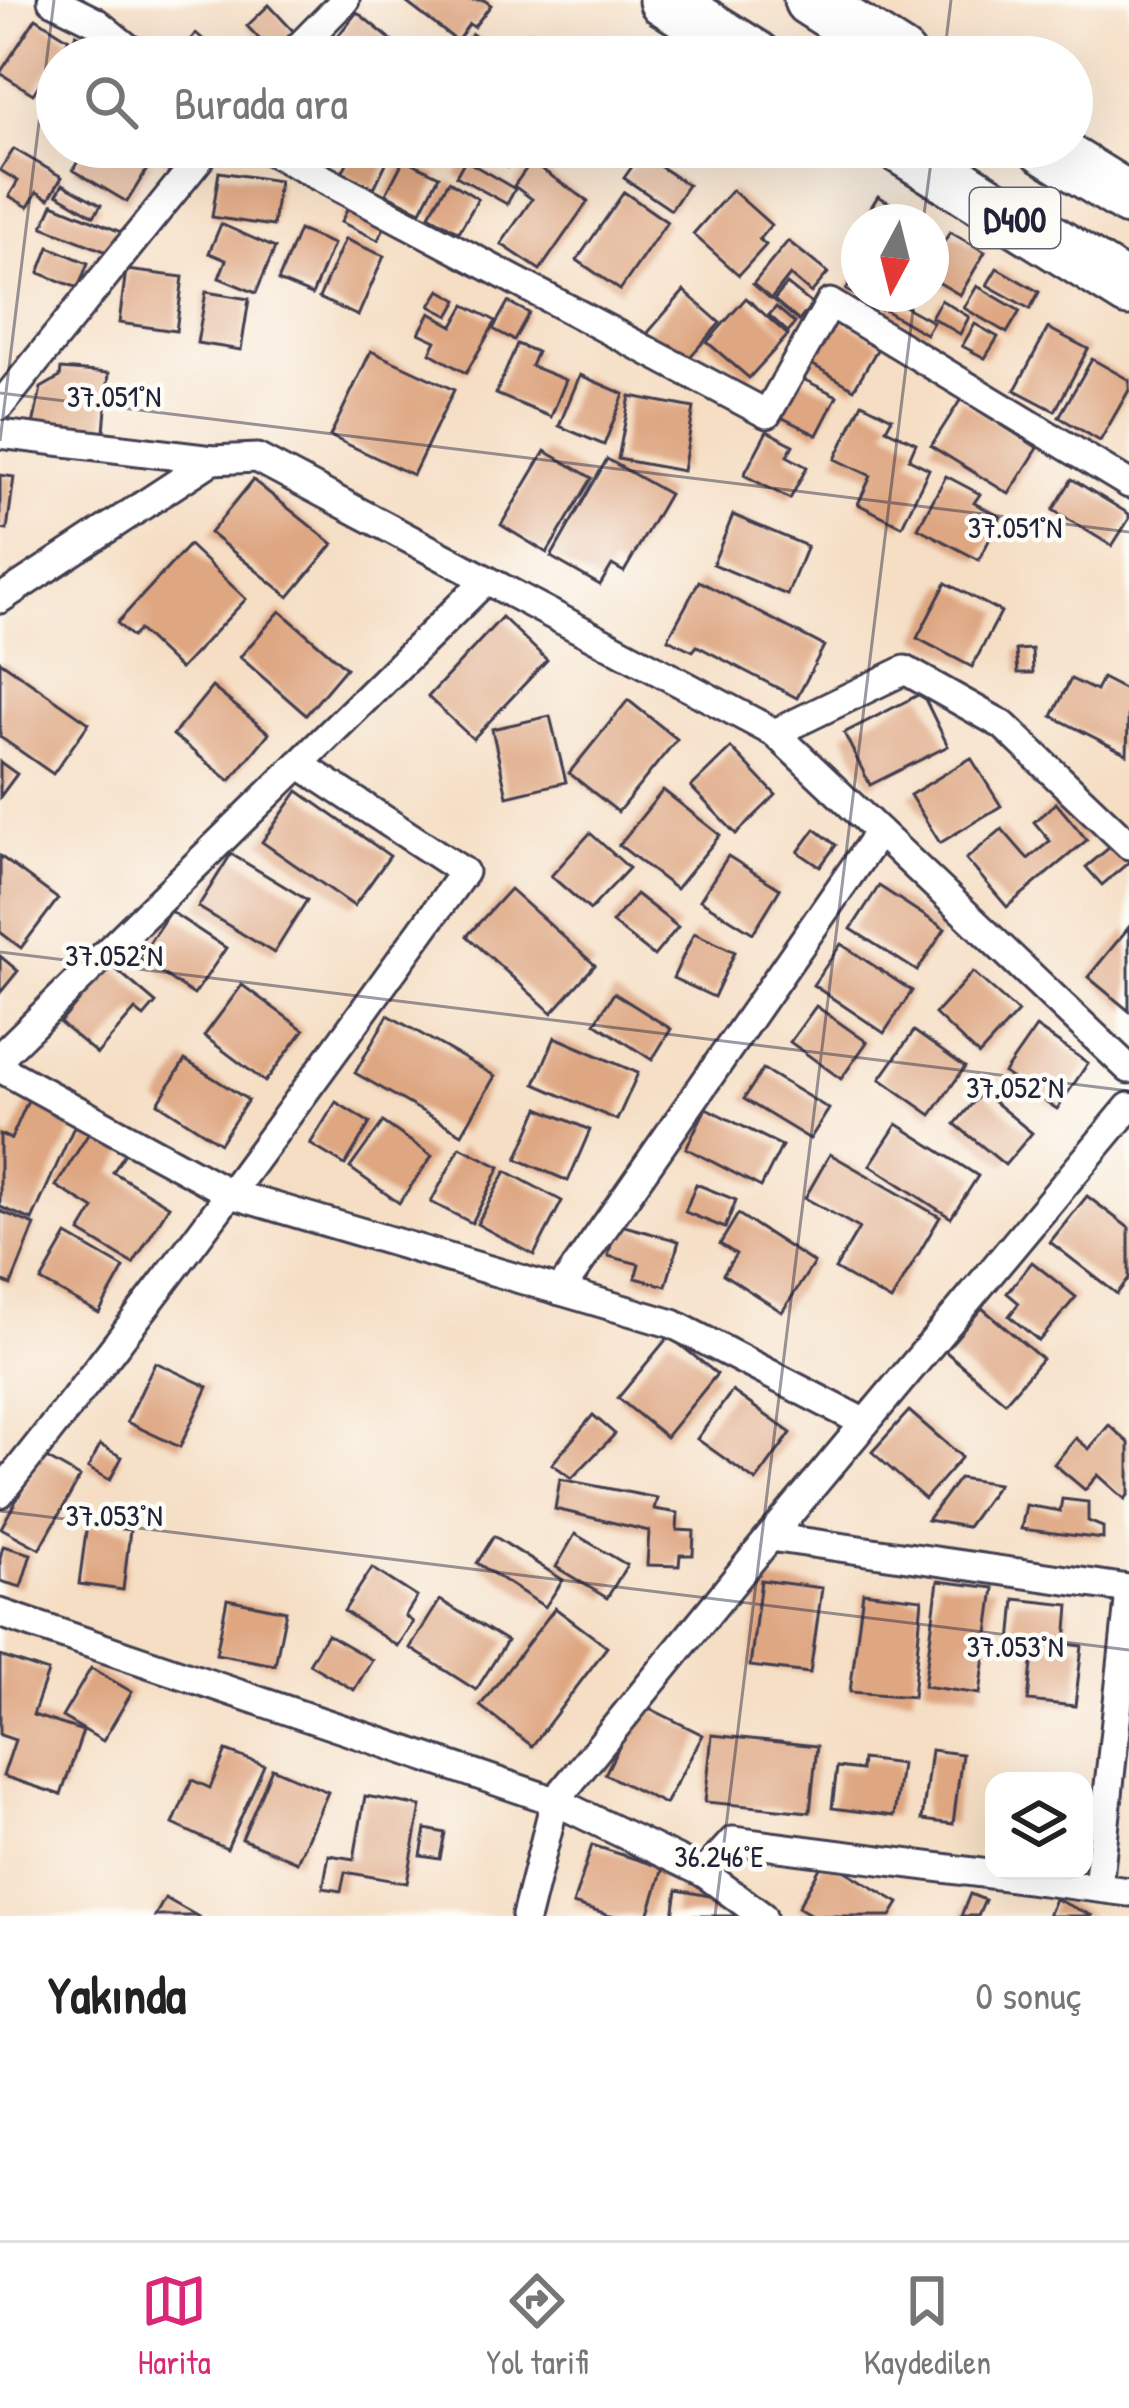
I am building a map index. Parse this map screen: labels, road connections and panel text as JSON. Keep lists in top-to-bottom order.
{
  "streets": {
    "highway": ["D400"]
  },
  "north": "bottom",
  "page": {
    "search": "Burada ara",
    "heading": ["Yakında", "0 sonuç"],
    "nav": ["Harita", "Yol tarifi", "Kaydedilen"]
  },
  "coordinates": [
    "37.051°N",
    "37.052°N",
    "37.053°N",
    "36.246°E"
  ]
}
